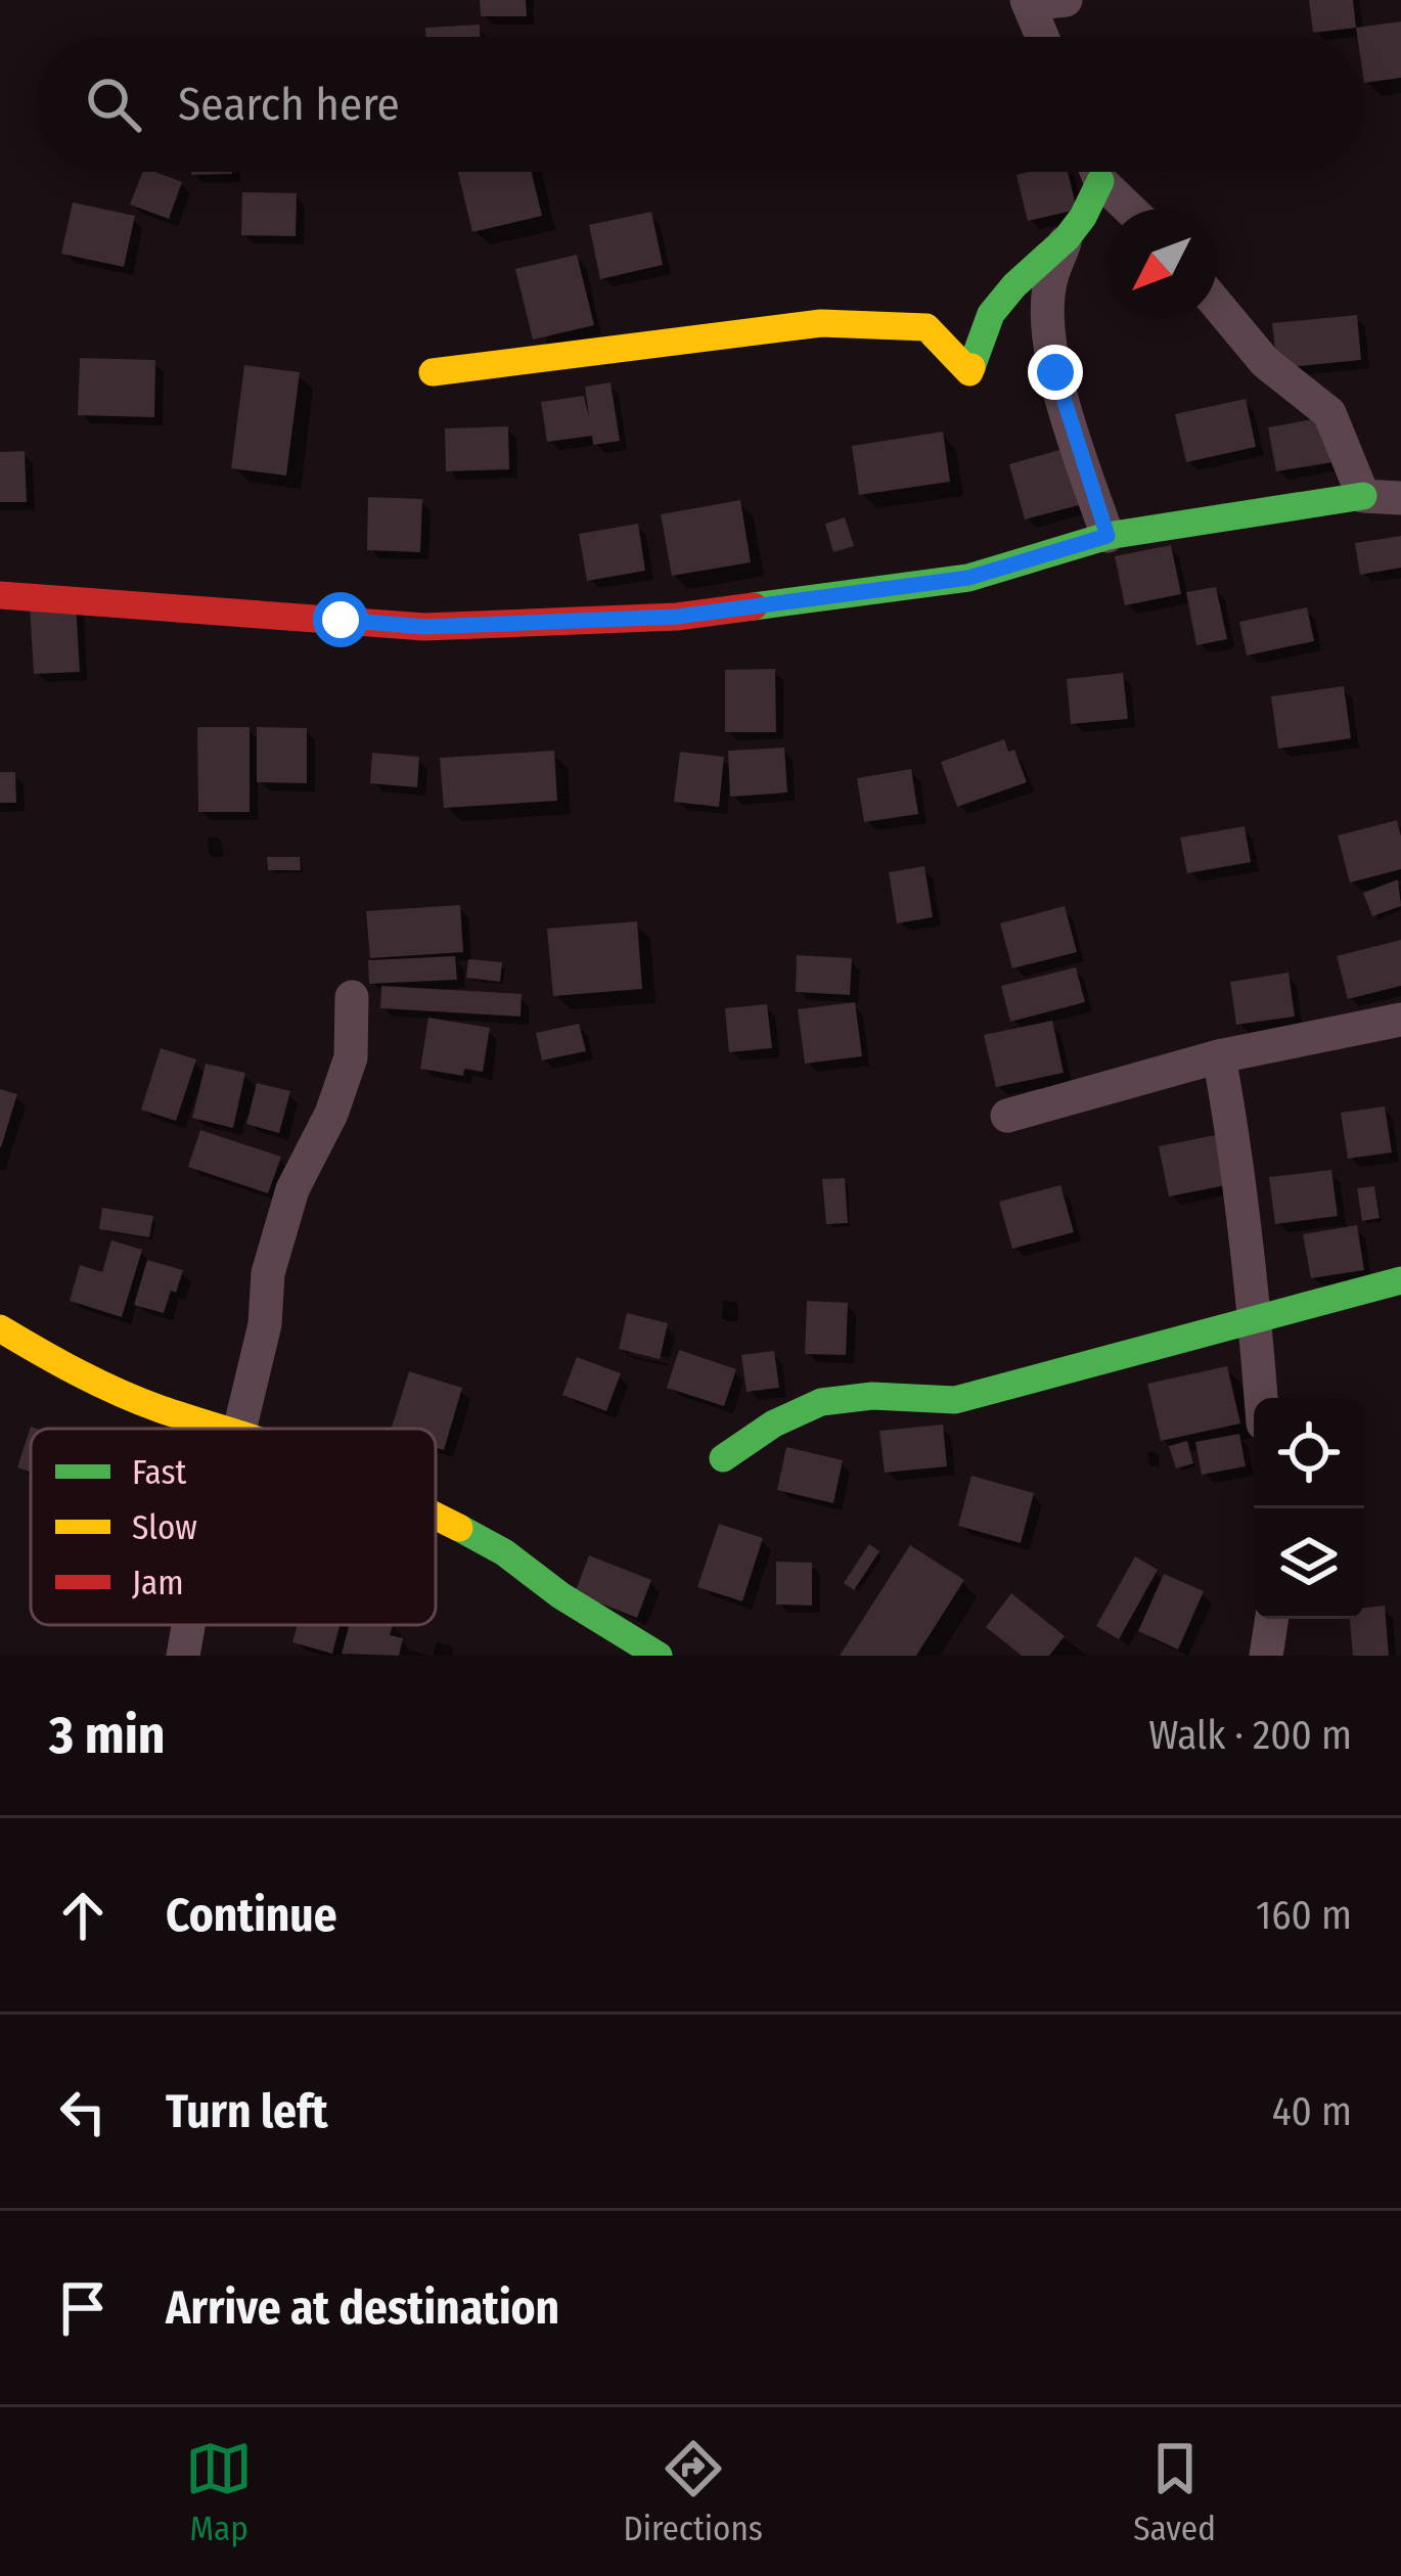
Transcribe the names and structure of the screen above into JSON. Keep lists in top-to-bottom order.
{
  "legend": ["Fast", "Slow", "Jam"],
  "north": "bottom left",
  "page": {
    "search": "Search here",
    "heading": ["3 min", "Walk · 200 m"],
    "list": [
      ["Continue", "160 m"],
      ["Turn left", "40 m"],
      "Arrive at destination"
    ],
    "nav": ["Map", "Directions", "Saved"]
  }
}
